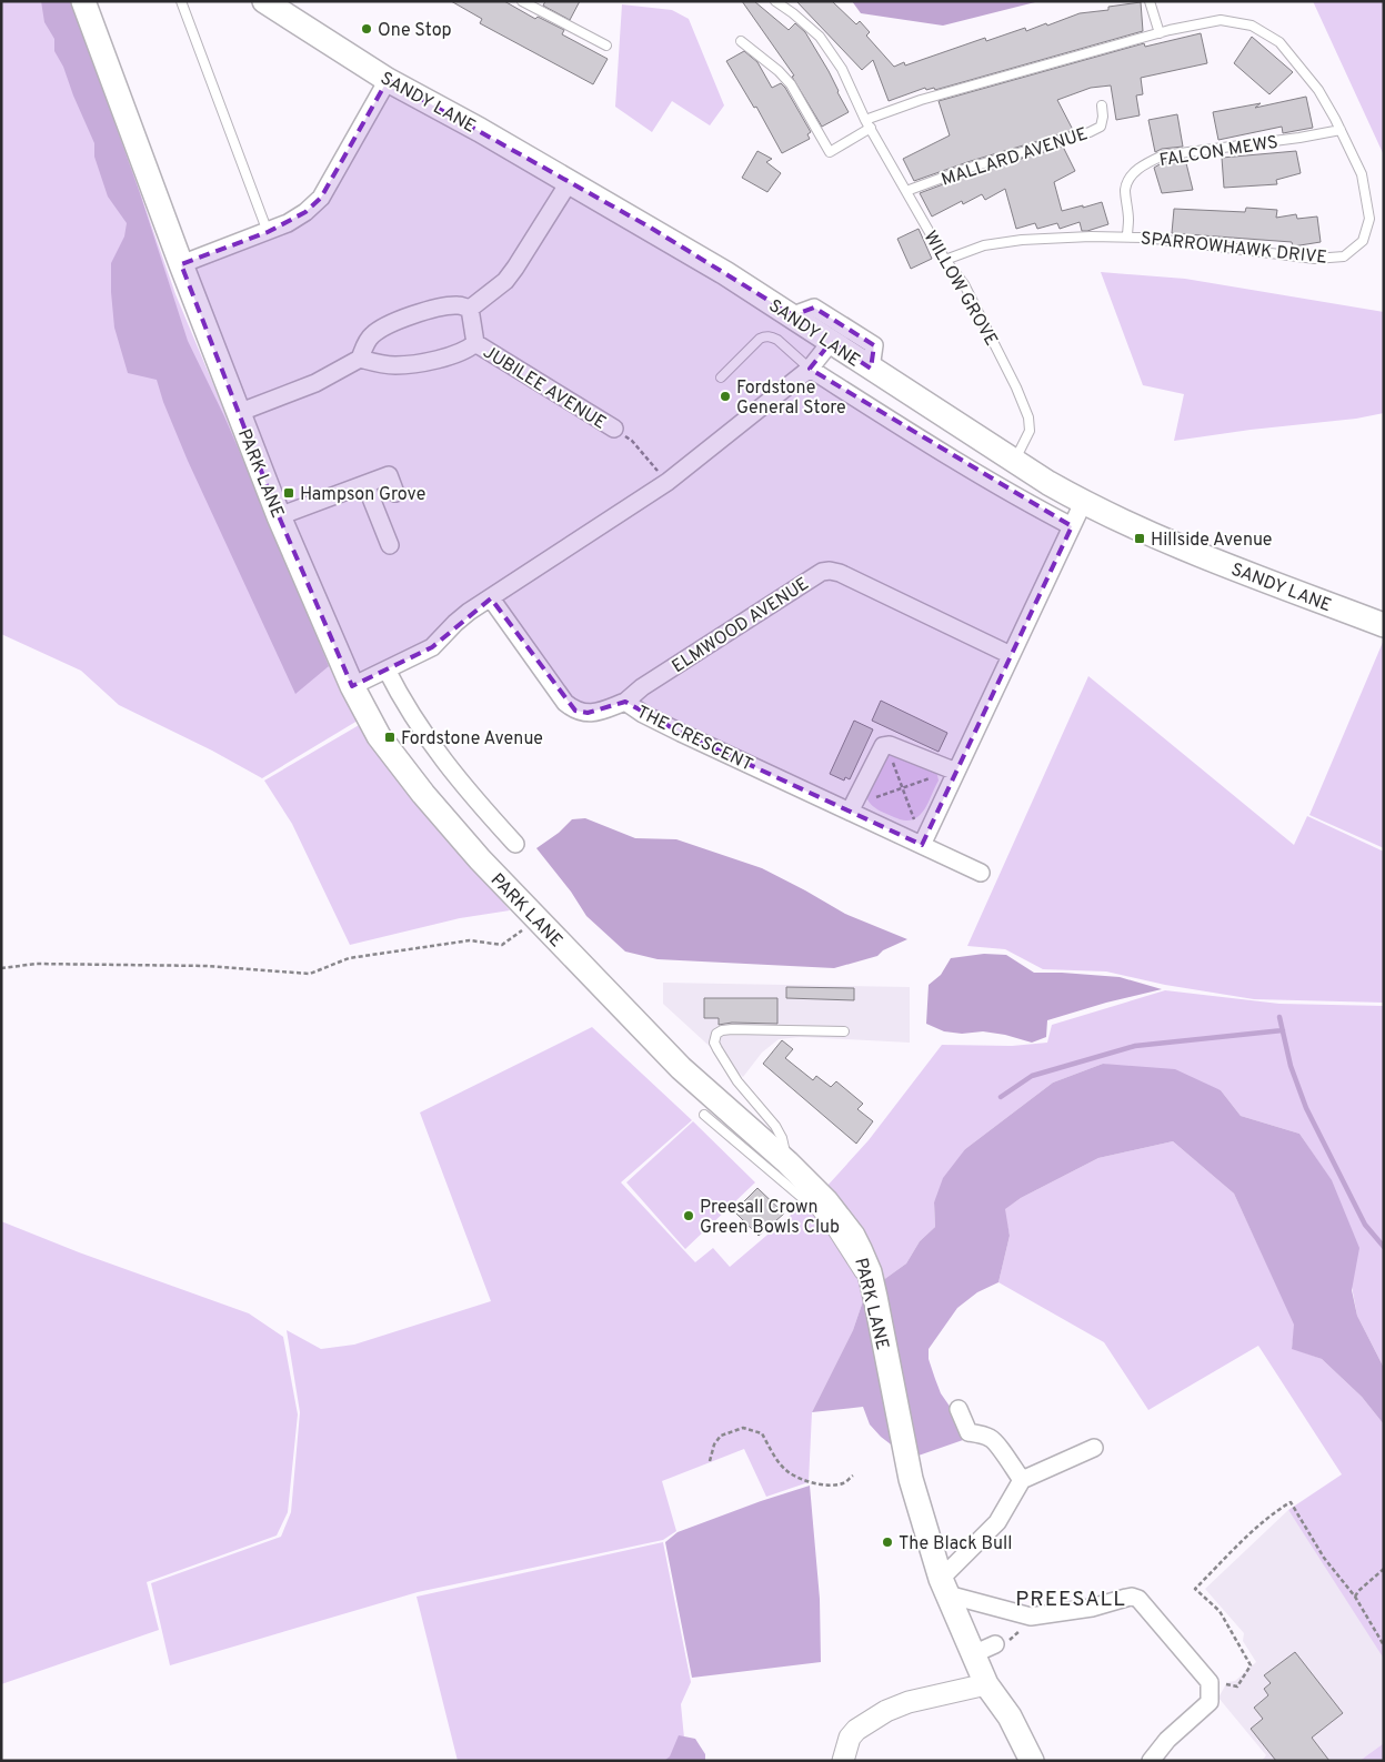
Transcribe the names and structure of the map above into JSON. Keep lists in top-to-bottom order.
{
  "streets": {
    "main road": ["SANDY LANE", "PARK LANE"],
    "street": ["JUBILEE AVENUE", "ELMWOOD AVENUE", "THE CRESCENT"],
    "lane": [
      "FALCON MEWS",
      "MALLARD AVENUE",
      "SPARROWHAWK DRIVE",
      "WILLOW GROVE"
    ]
  },
  "crossings": [
    ["SANDY LANE", "WILLOW GROVE"],
    ["FALCON MEWS", "SPARROWHAWK DRIVE"],
    ["MALLARD AVENUE", "WILLOW GROVE"],
    ["SPARROWHAWK DRIVE", "WILLOW GROVE"],
    ["ELMWOOD AVENUE", "THE CRESCENT"]
  ],
  "districts": ["PREESALL"],
  "places": {
    "other": [
      "One Stop",
      "Fordstone General Store",
      "Preesall Crown Green Bowls Club",
      "The Black Bull"
    ],
    "transit": ["Hampson Grove", "Hillside Avenue", "Fordstone Avenue"]
  }
}
